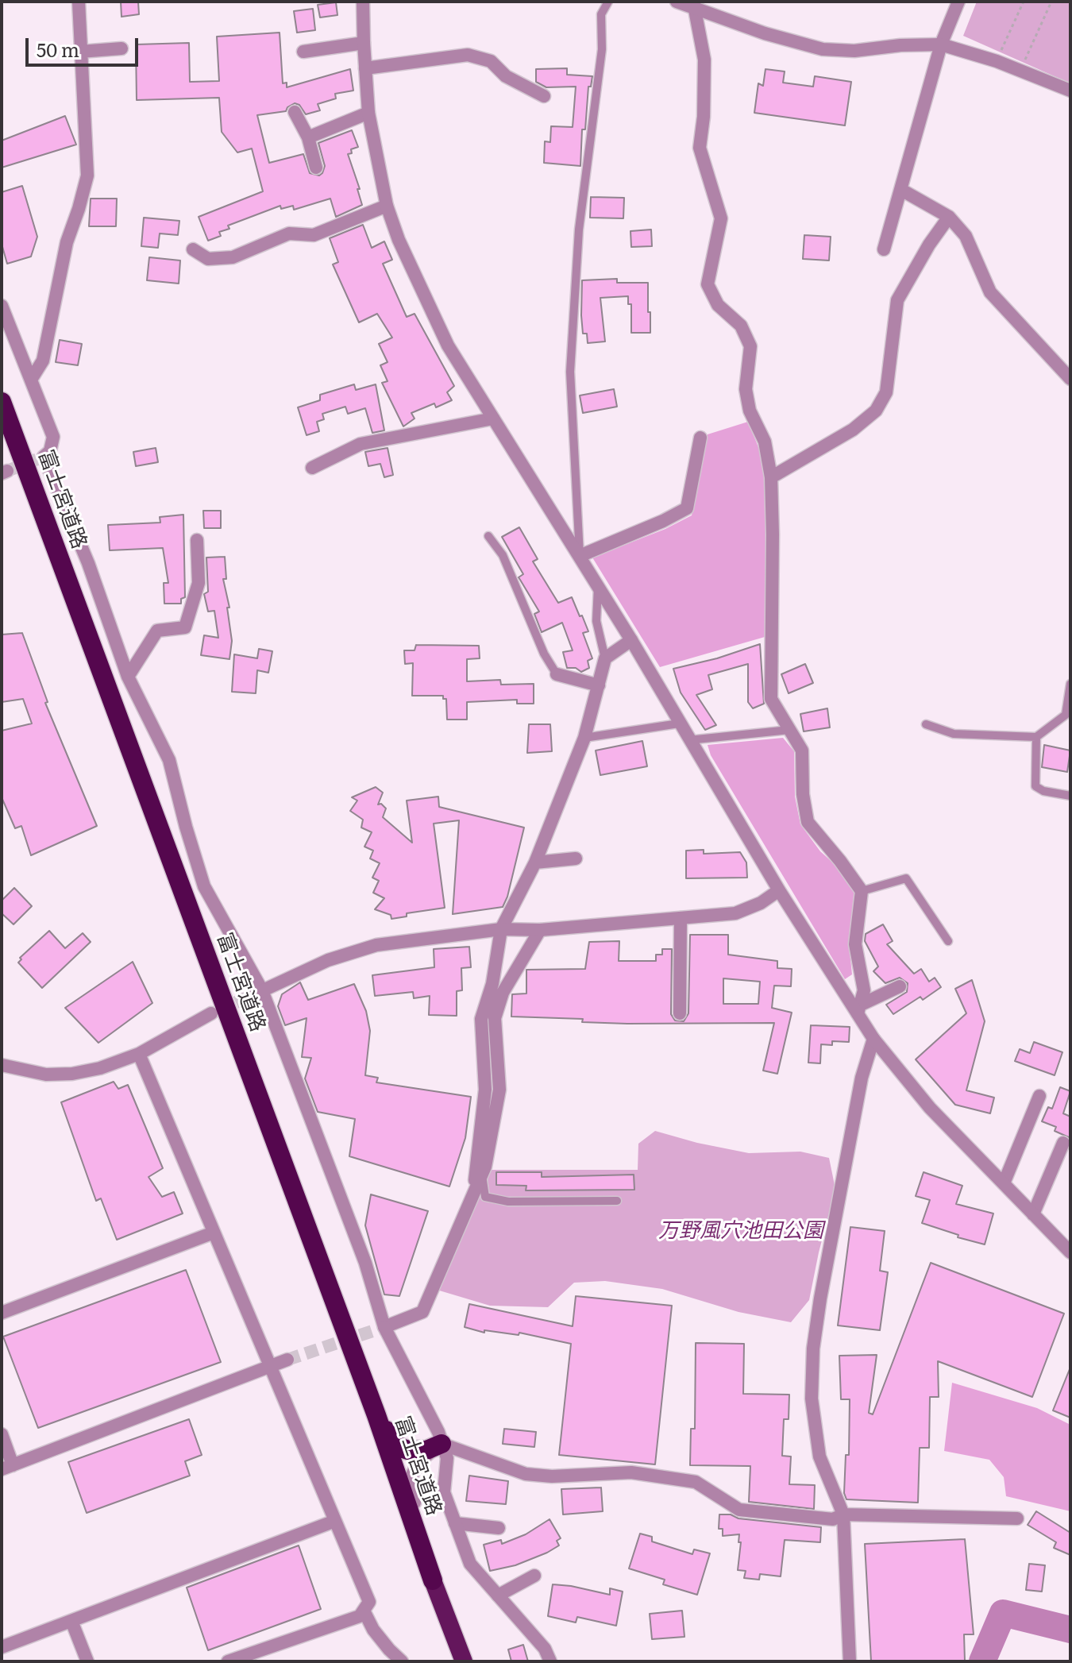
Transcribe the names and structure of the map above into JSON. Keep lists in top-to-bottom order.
{
  "streets": {
    "highway": ["富士宮道路"]
  },
  "parks": ["万野風穴池田公園"],
  "scale_bar": "50 m"
}
